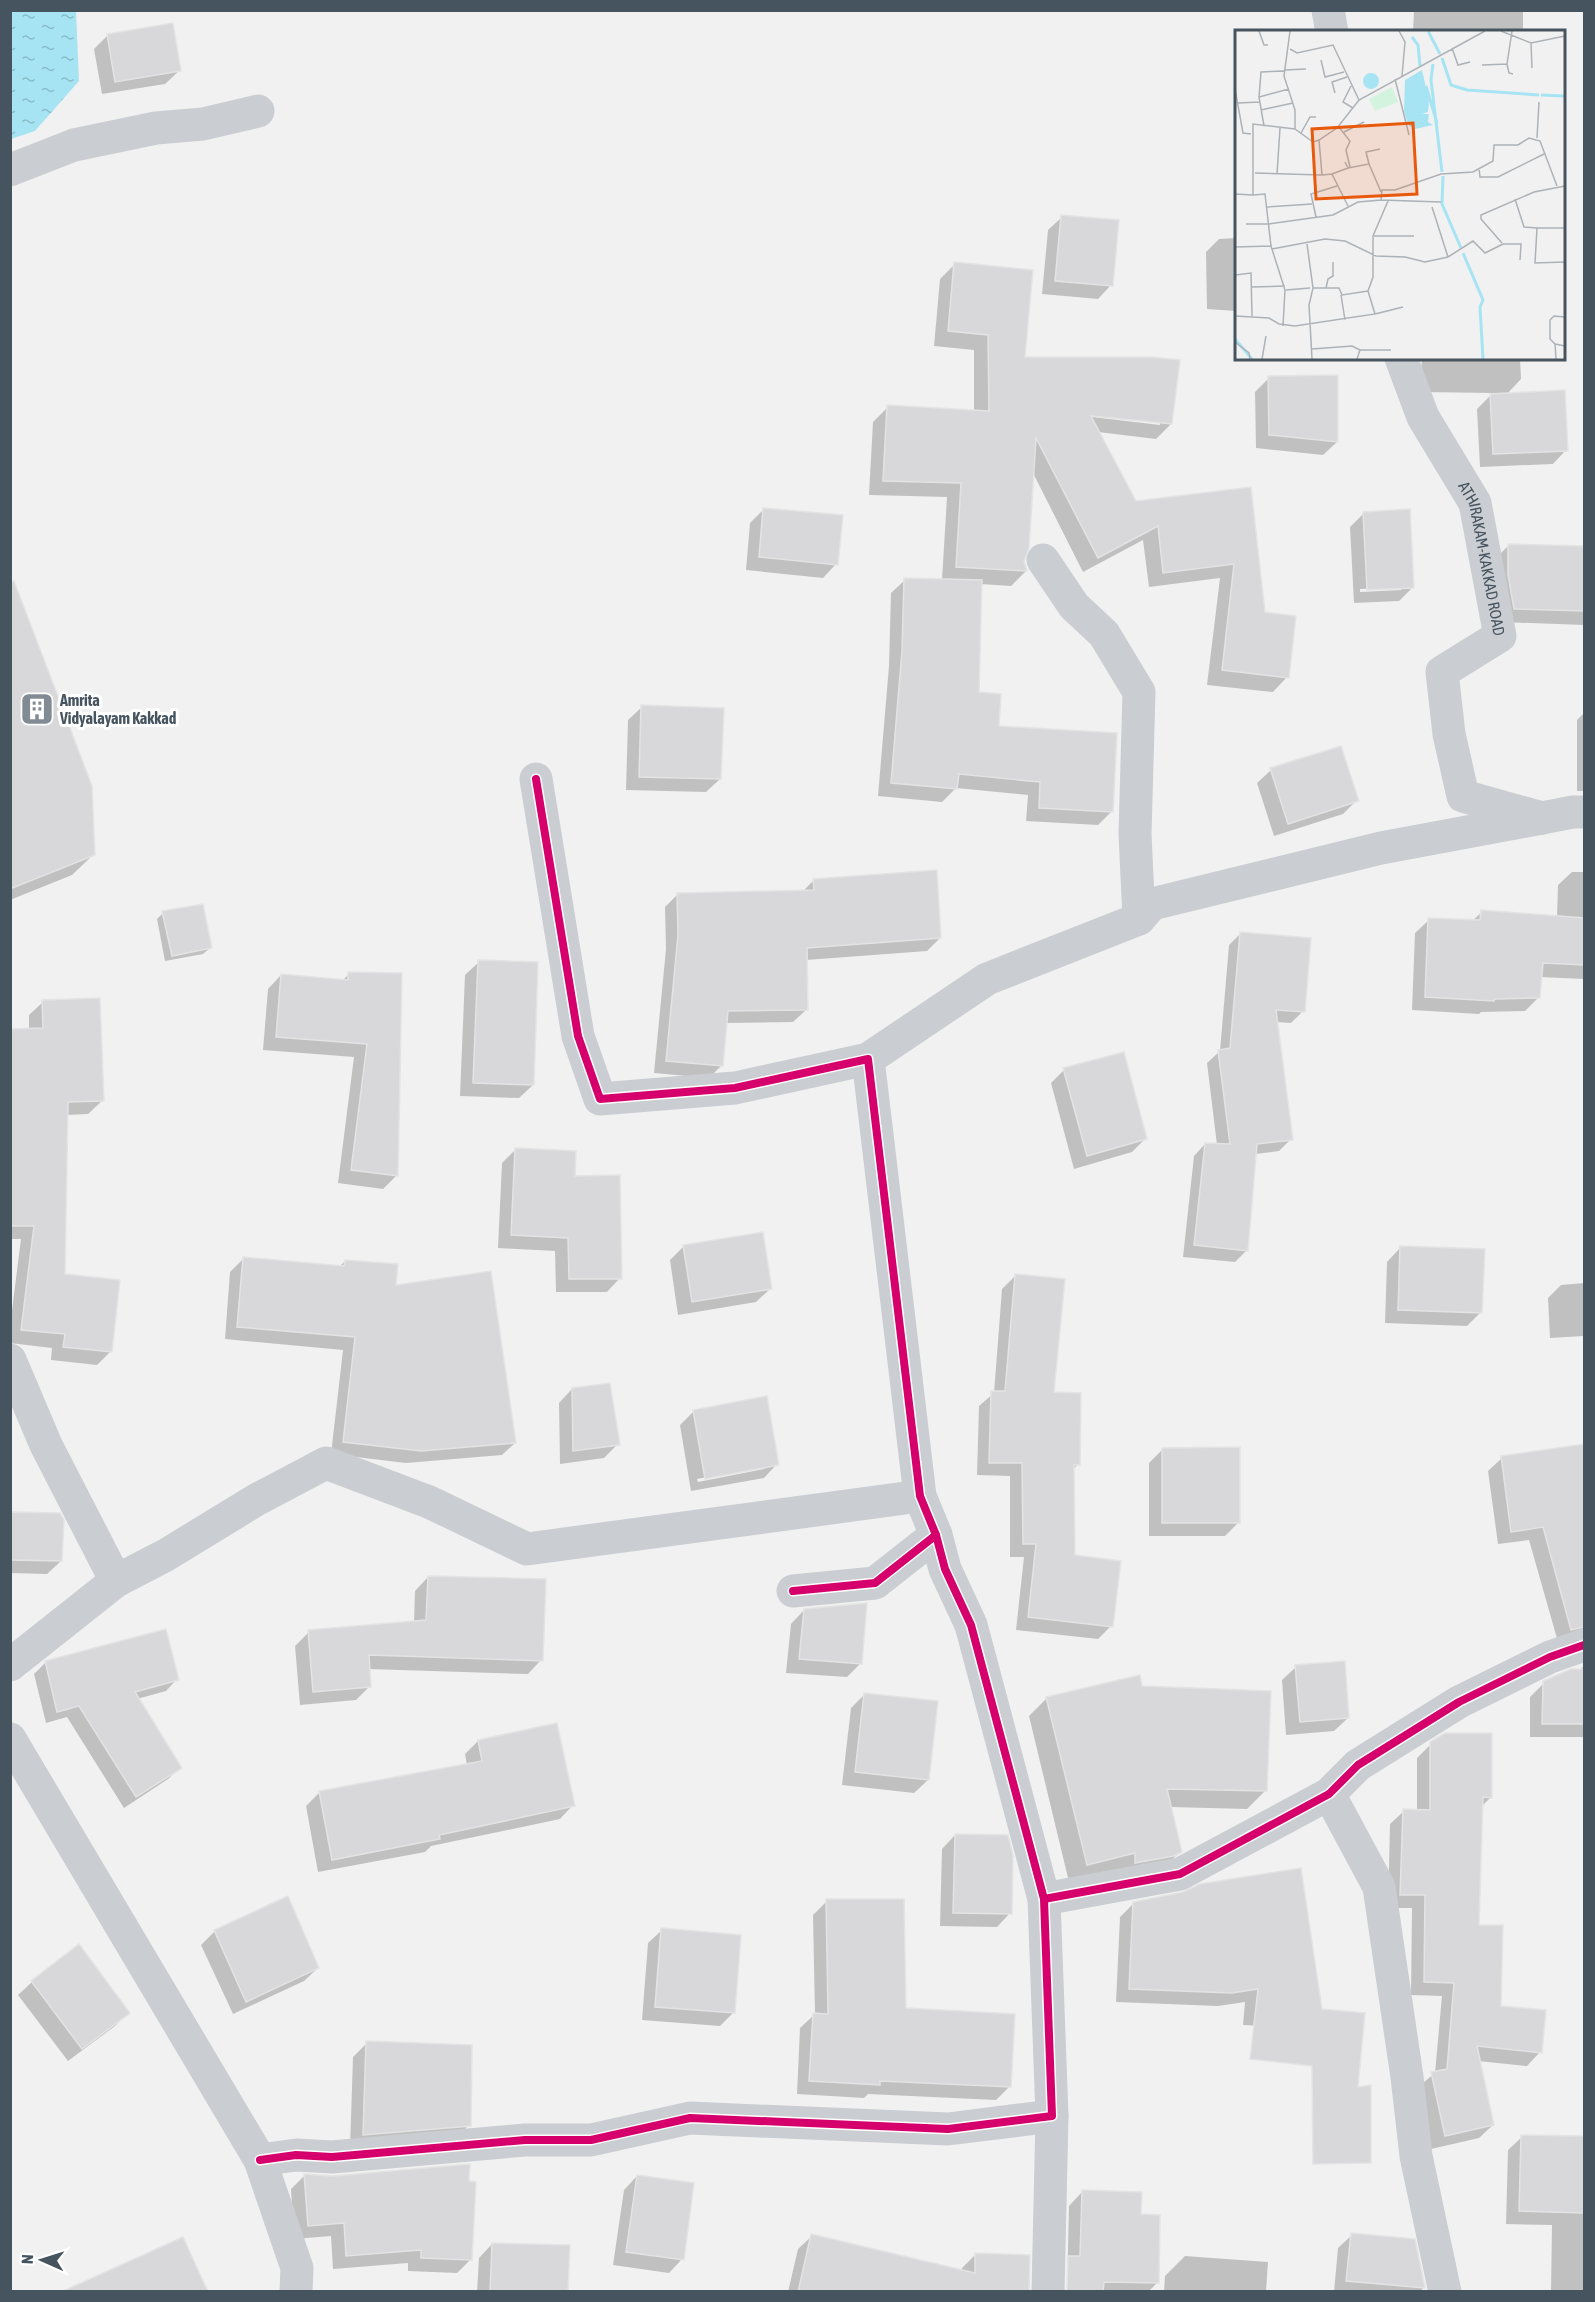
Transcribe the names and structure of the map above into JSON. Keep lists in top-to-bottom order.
{
  "streets": {
    "street": ["ATHIRAKAM-KAKKAD ROAD"]
  },
  "places": {
    "building": ["Amrita Vidyalayam Kakkad"]
  },
  "north": "left"
}
